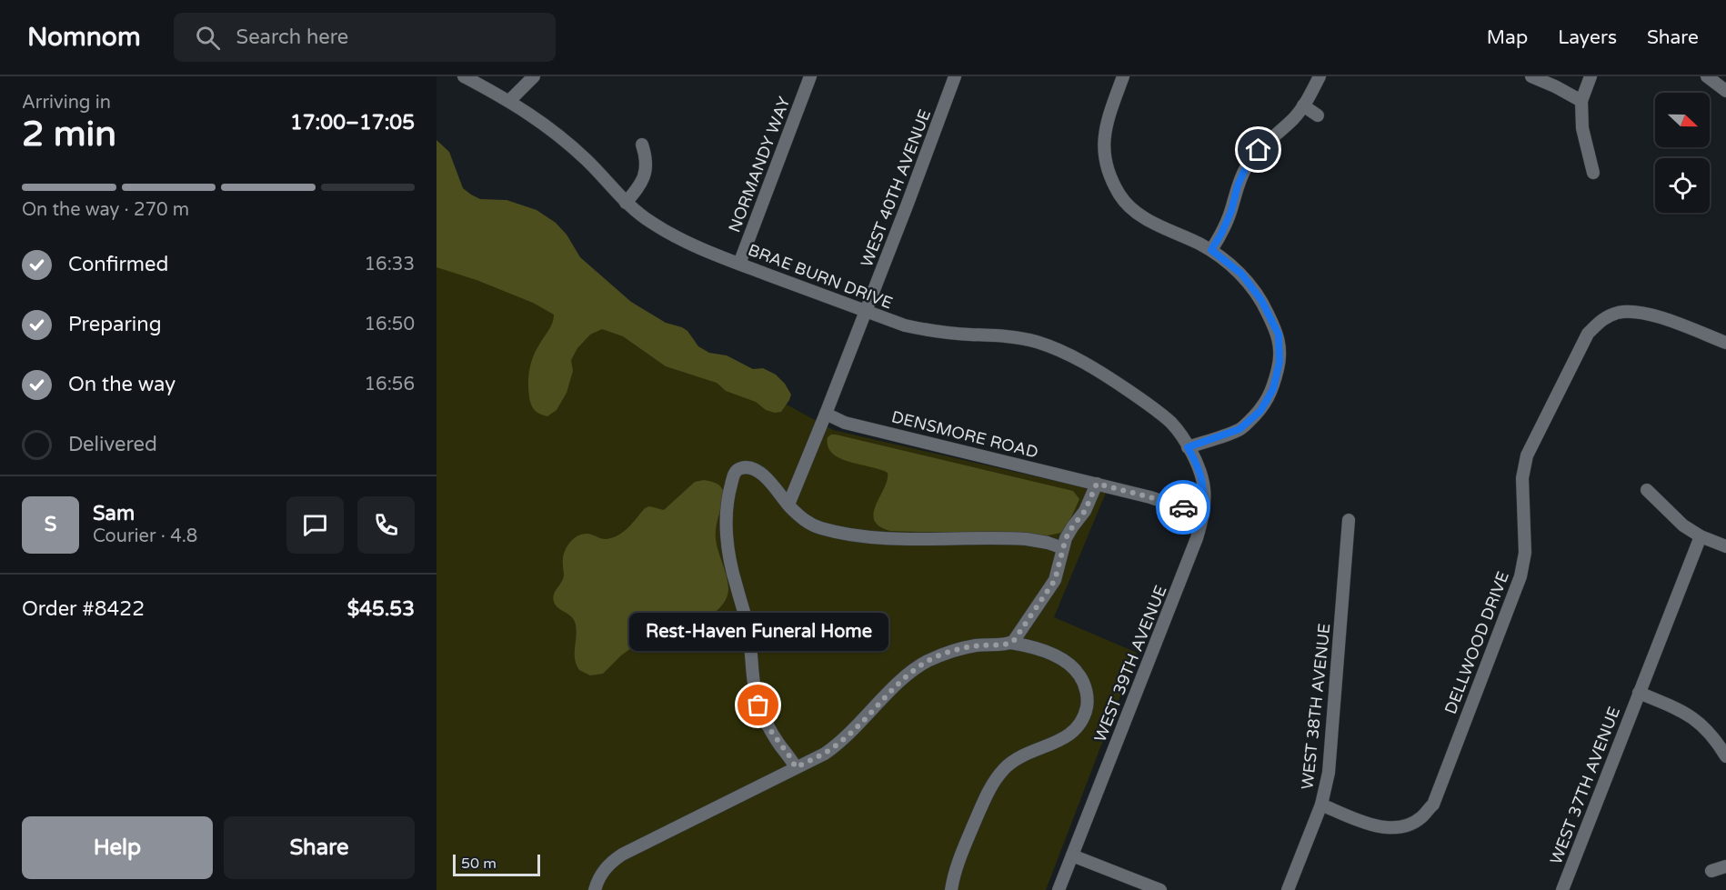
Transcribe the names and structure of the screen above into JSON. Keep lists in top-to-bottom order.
{
  "streets": {
    "street": [
      "NORMANDY WAY",
      "WEST 40TH AVENUE",
      "BRAE BURN DRIVE",
      "DENSMORE ROAD",
      "DELLWOOD DRIVE",
      "WEST 39TH AVENUE",
      "WEST 38TH AVENUE",
      "WEST 37TH AVENUE"
    ]
  },
  "crossings": [
    ["NORMANDY WAY", "BRAE BURN DRIVE"],
    ["WEST 40TH AVENUE", "BRAE BURN DRIVE"],
    ["BRAE BURN DRIVE", "WEST 39TH AVENUE"],
    ["DENSMORE ROAD", "WEST 39TH AVENUE"],
    ["DELLWOOD DRIVE", "WEST 38TH AVENUE"]
  ],
  "places": ["Rest-Haven Funeral Home"],
  "scale_bar": "50 m",
  "north": "right",
  "page": {
    "header": "Nomnom",
    "search": "Search here",
    "nav": ["Map", "Layers", "Share"],
    "heading": ["2 min", "Arriving in", "17:00–17:05"],
    "panel": [
      "Sam",
      "Courier · 4.8",
      "Order #8422",
      "$45.53"
    ],
    "bar": "On the way · 270 m",
    "list": [
      ["Confirmed", "16:33"],
      ["Preparing", "16:50"],
      ["On the way", "16:56"],
      "Delivered"
    ],
    "round": "S",
    "bubble": "Rest-Haven Funeral Home",
    "buttons": ["Help", "Share"],
    "scale": "50 m"
  }
}
